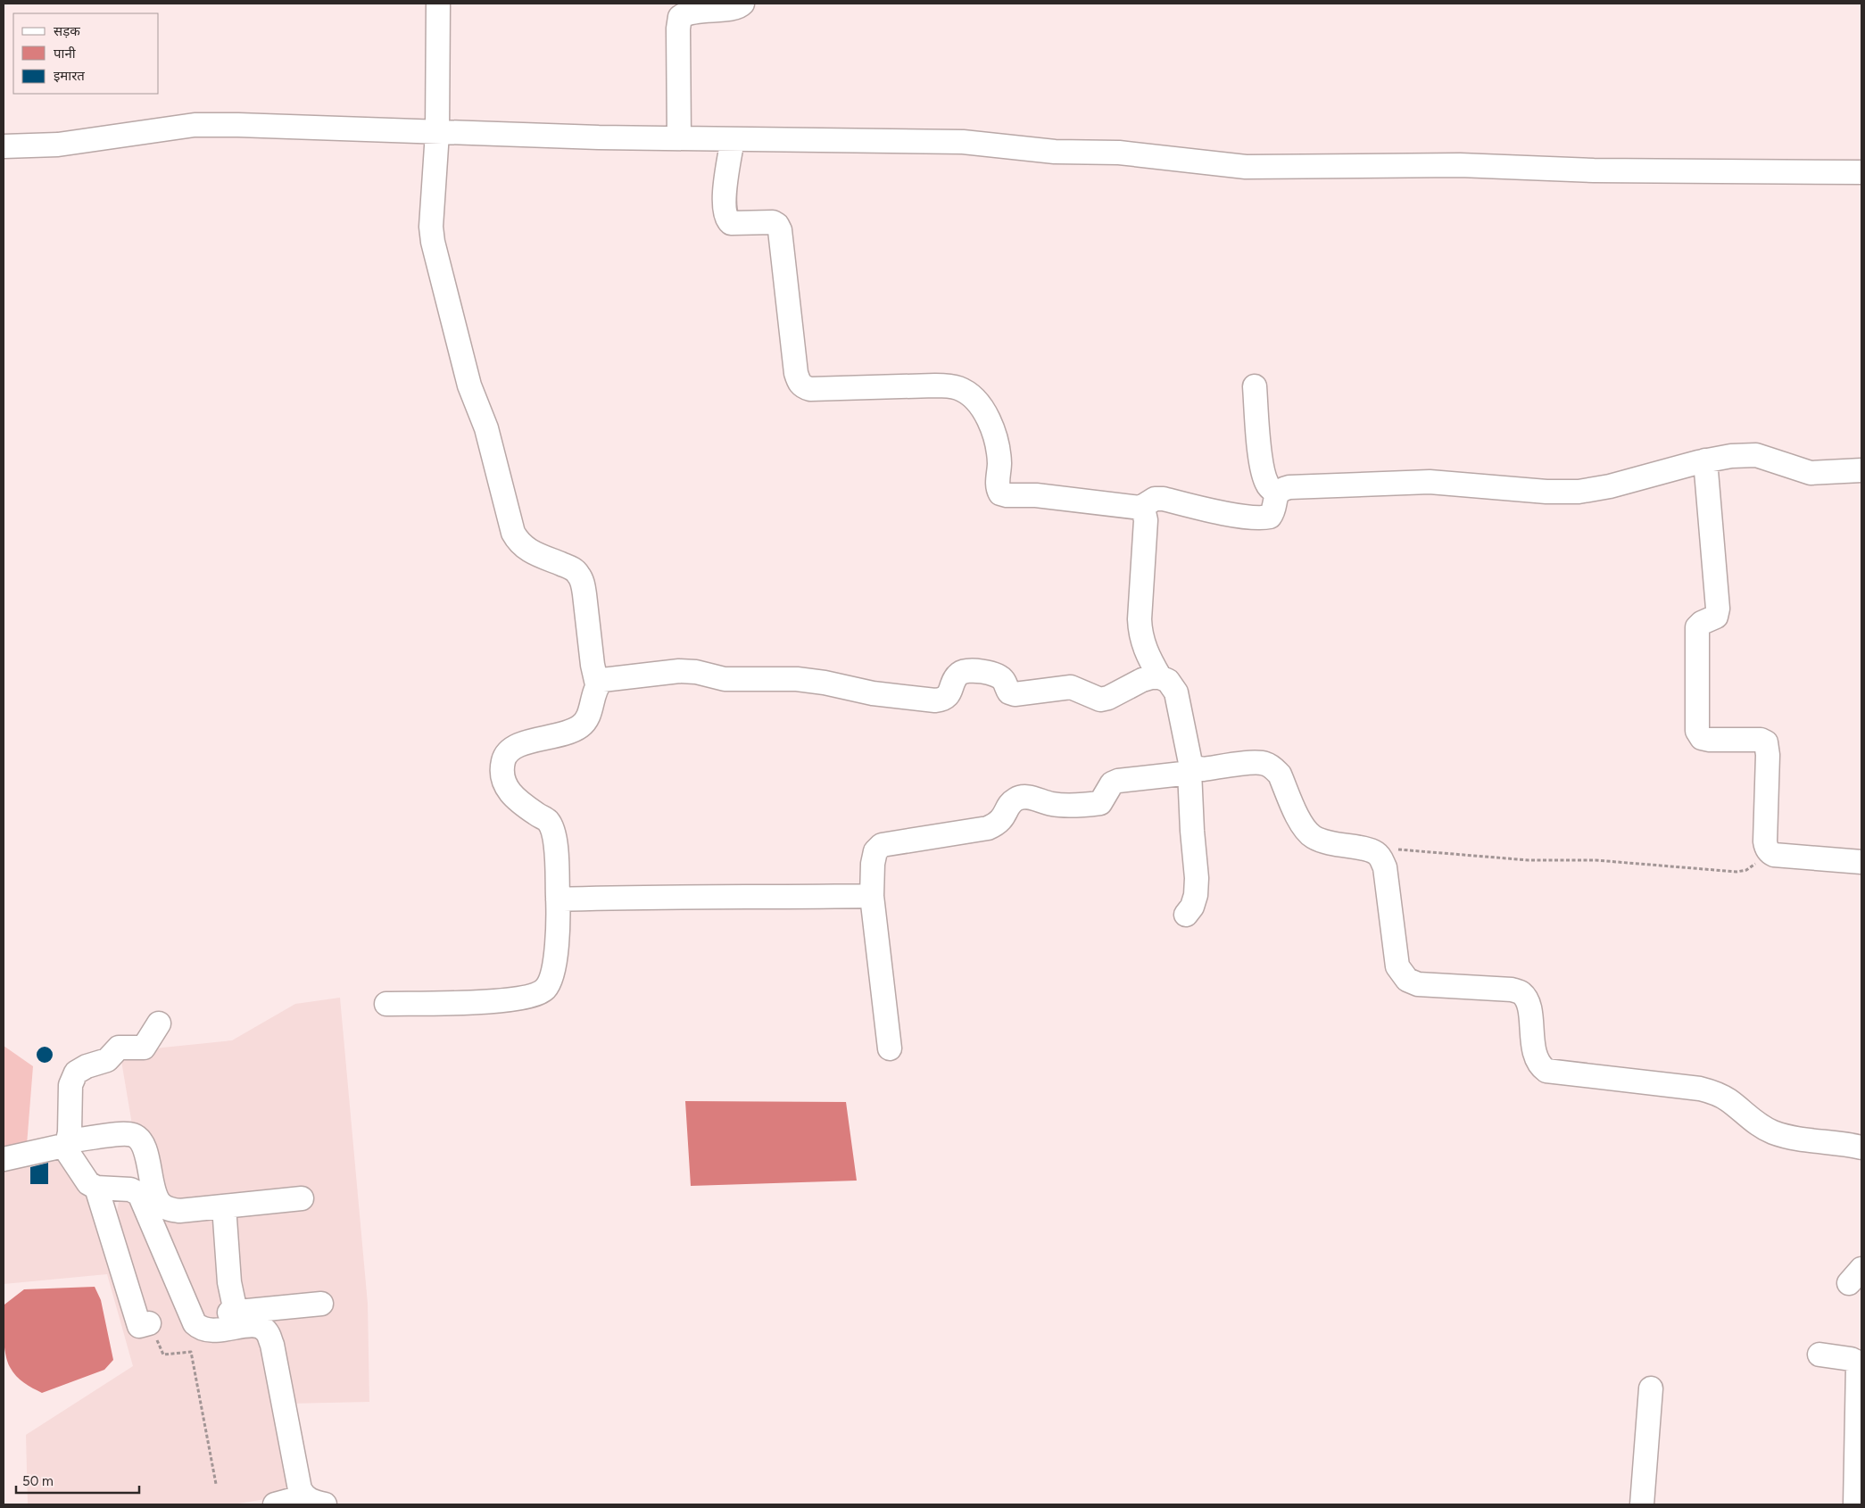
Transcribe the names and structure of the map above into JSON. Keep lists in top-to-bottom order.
{
  "legend": ["सड़क", "पानी", "इमारत"],
  "scale_bar": "50 m"
}
